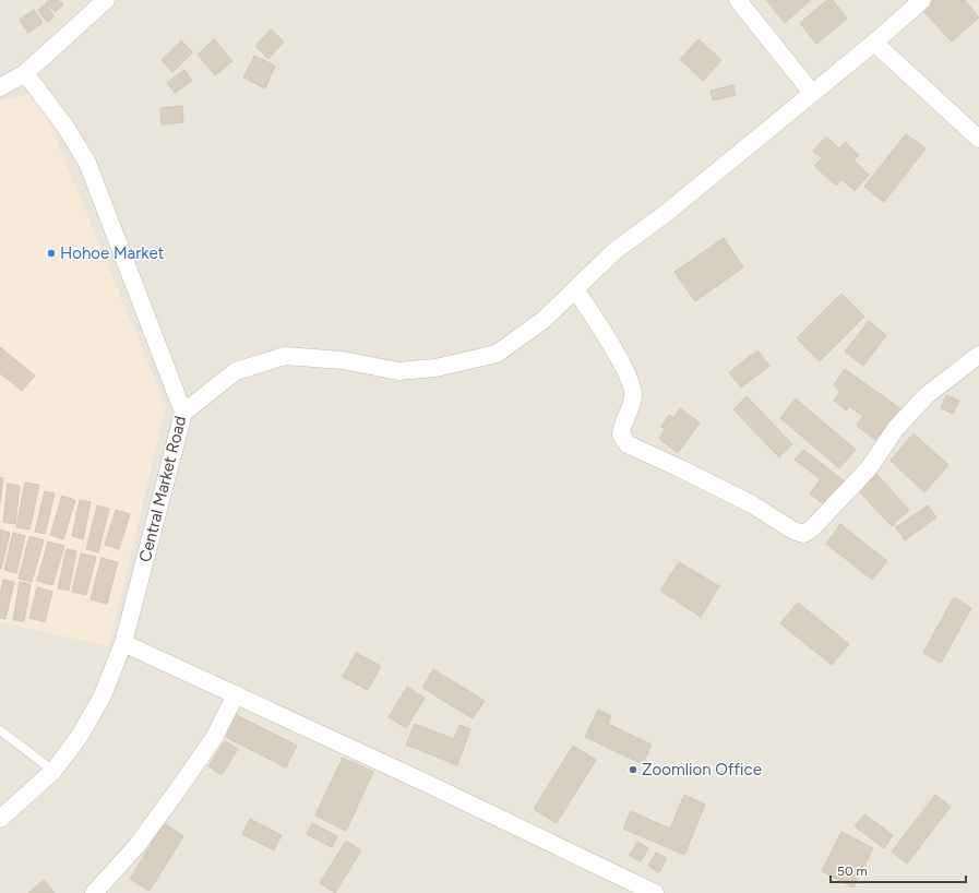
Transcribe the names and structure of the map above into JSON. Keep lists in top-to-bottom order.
{
  "streets": {
    "street": ["Central Market Road"]
  },
  "places": ["Hohoe Market", "Zoomlion Office"],
  "scale_bar": "50 m"
}
